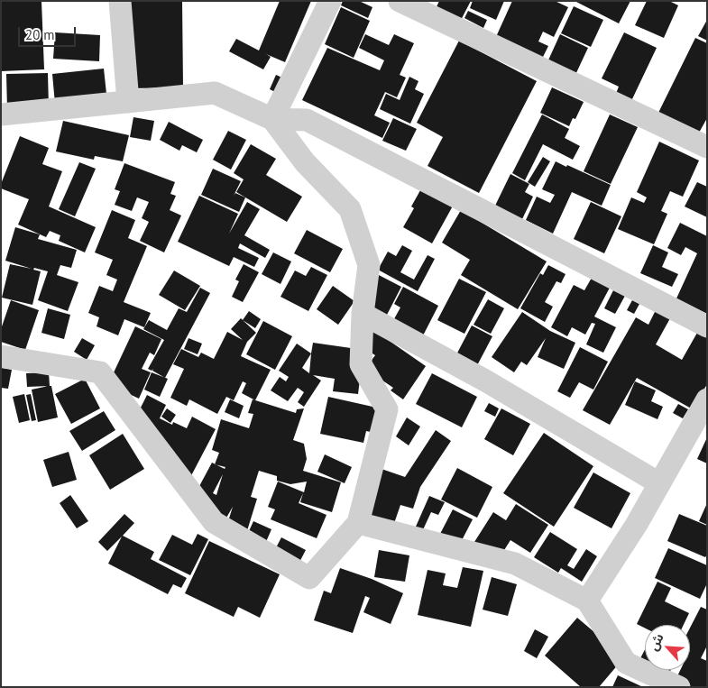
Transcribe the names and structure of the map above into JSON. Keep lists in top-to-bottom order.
{
  "scale_bar": "20 m",
  "north": "top left"
}
